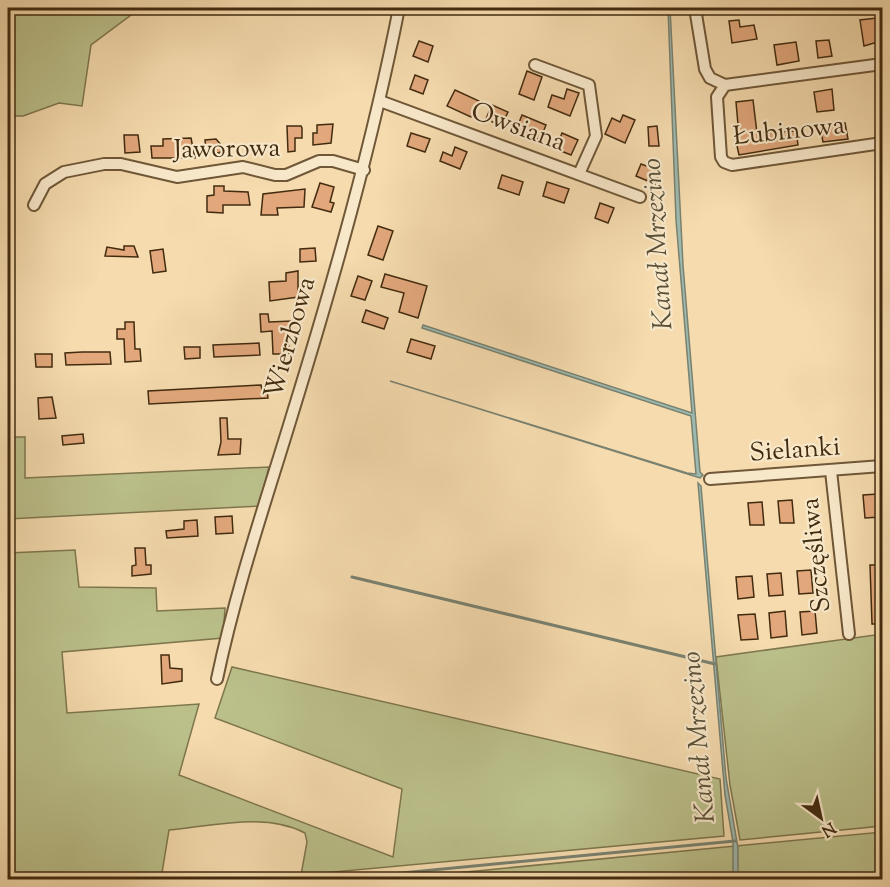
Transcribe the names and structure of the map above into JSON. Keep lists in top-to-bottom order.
{
  "streets": {
    "street": [
      "Owsiana",
      "Łubinowa",
      "Jaworowa",
      "Wierzbowa",
      "Sielanki",
      "Szczęśliwa"
    ]
  },
  "crossings": [
    ["Owsiana", "Wierzbowa"],
    ["Jaworowa", "Wierzbowa"],
    ["Sielanki", "Szczęśliwa"]
  ],
  "water": ["Kanał Mrzezino"],
  "north": "bottom right"
}
